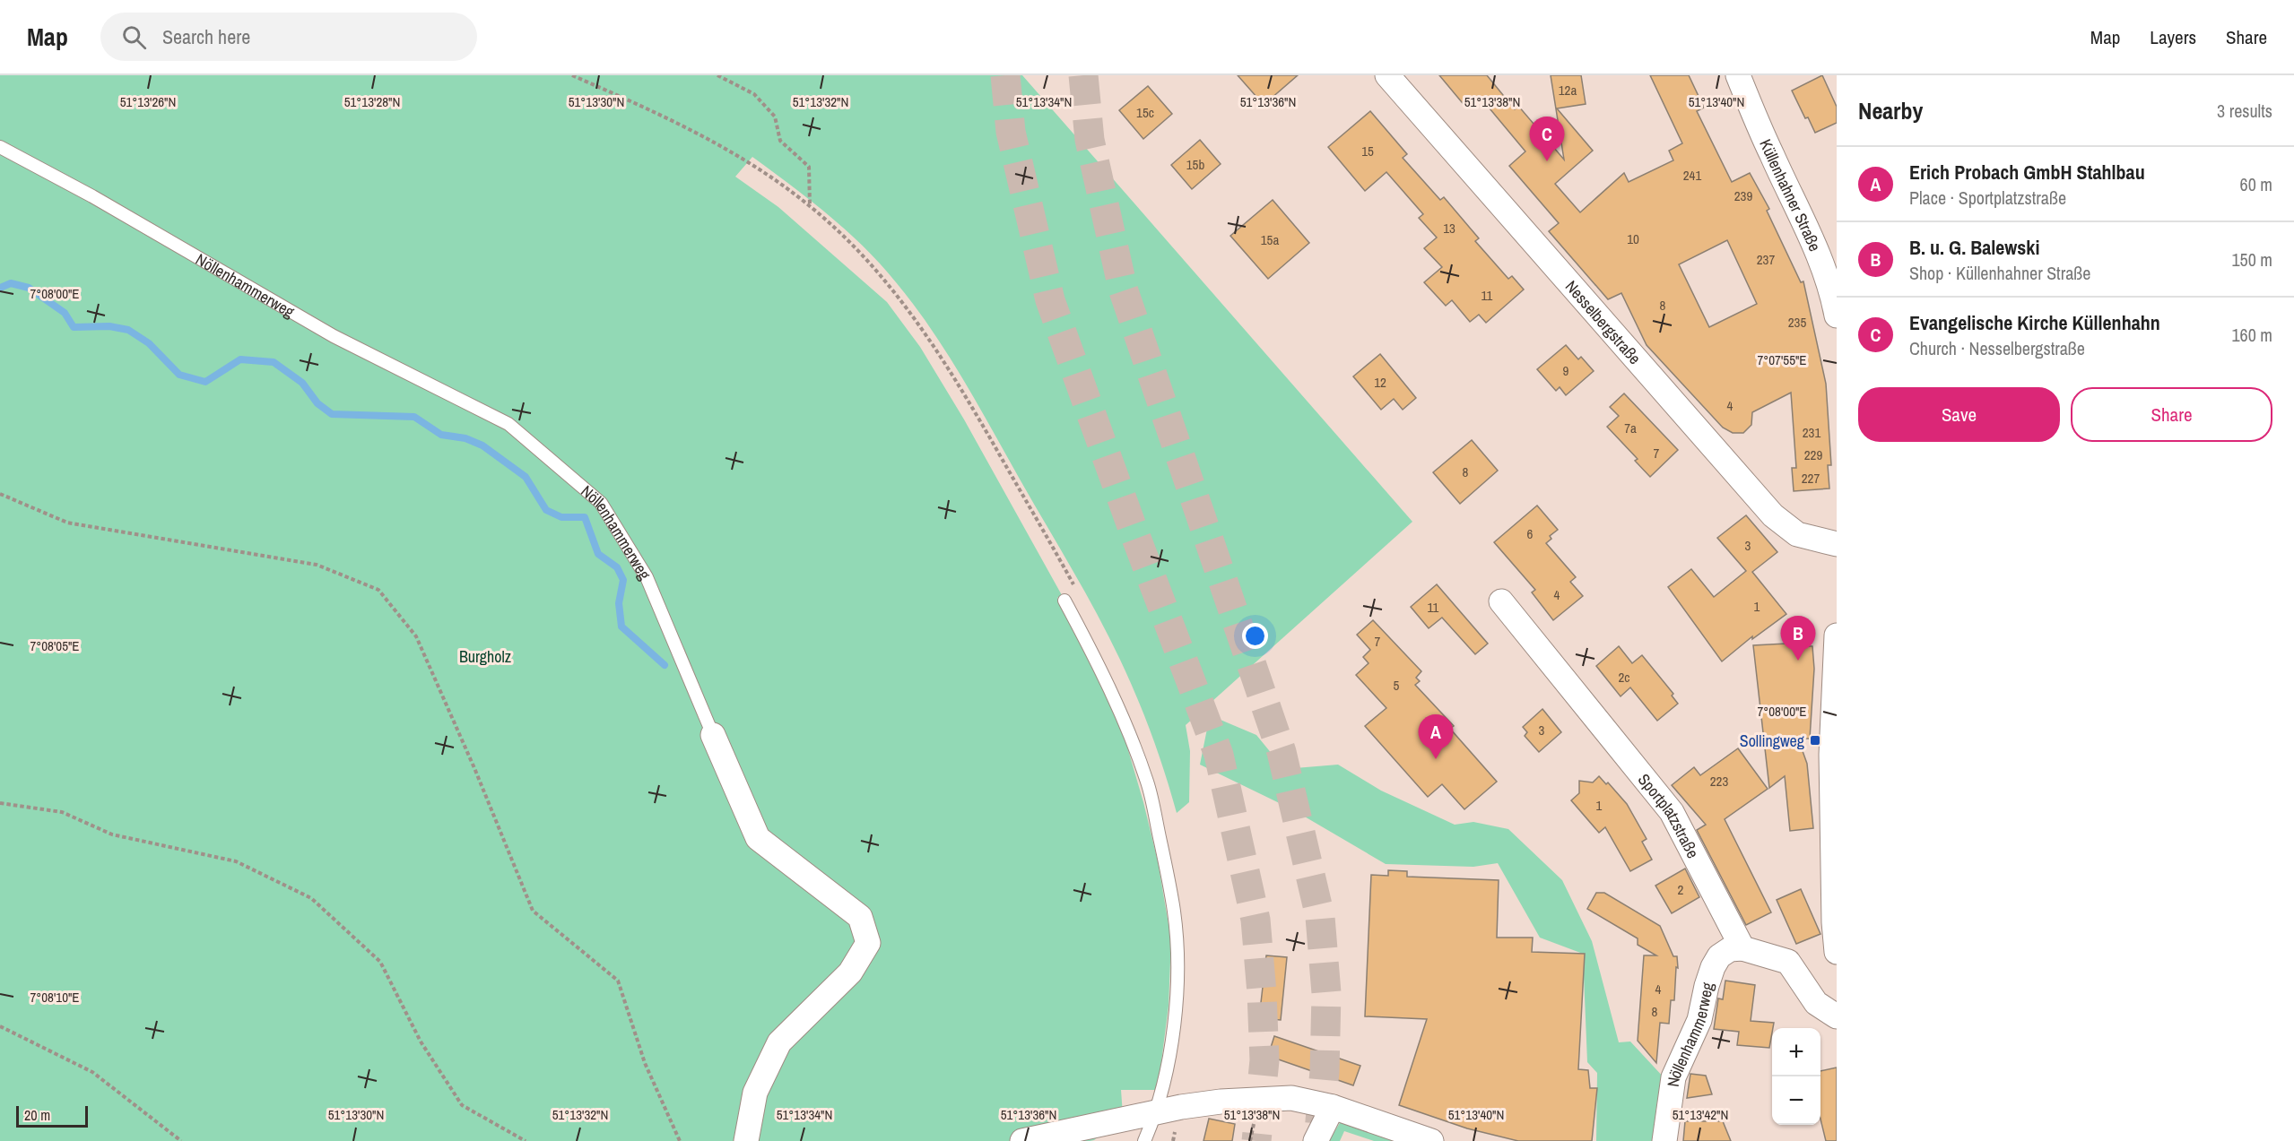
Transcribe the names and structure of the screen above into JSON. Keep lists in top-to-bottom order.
{
  "streets": {
    "street": [
      "Küllenhahner Straße",
      "Nöllenhammerweg",
      "Nesselbergstraße",
      "Sportplatzstraße"
    ]
  },
  "crossings": [
    ["Nöllenhammerweg", "Sportplatzstraße"]
  ],
  "parks": ["Burgholz"],
  "places": {
    "transit": ["Sollingweg"]
  },
  "house_numbers": [
    "12a",
    "15c",
    "15",
    "15b",
    "241",
    "239",
    "13",
    "10",
    "15a",
    "237",
    "11",
    "8",
    "235",
    "9",
    "12",
    "4",
    "7a",
    "231",
    "7",
    "229",
    "8",
    "227",
    "6",
    "3",
    "4",
    "1",
    "11",
    "7",
    "2c",
    "5",
    "3",
    "223",
    "1",
    "2",
    "4",
    "8"
  ],
  "scale_bar": "20 m",
  "page": {
    "header": "Map",
    "search": "Search here",
    "nav": ["Map", "Layers", "Share"],
    "heading": ["Nearby", "3 results"],
    "pins": ["C", "B", "A"],
    "list": [
      {
        "mark": "A",
        "name": "Erich Probach GmbH Stahlbau",
        "note": "Place · Sportplatzstraße",
        "value": "60 m"
      },
      {
        "mark": "B",
        "name": "B. u. G. Balewski",
        "note": "Shop · Küllenhahner Straße",
        "value": "150 m"
      },
      {
        "mark": "C",
        "name": "Evangelische Kirche Küllenhahn",
        "note": "Church · Nesselbergstraße",
        "value": "160 m"
      }
    ],
    "buttons": ["Save", "Share"],
    "map_buttons": ["+", "−"],
    "scale": "20 m"
  },
  "coordinates": [
    "51°13'26\"N",
    "51°13'28\"N",
    "51°13'30\"N",
    "51°13'32\"N",
    "51°13'34\"N",
    "51°13'36\"N",
    "51°13'38\"N",
    "51°13'40\"N",
    "7°08'00\"E",
    "7°07'55\"E",
    "7°08'05\"E",
    "7°08'10\"E",
    "51°13'42\"N"
  ]
}
